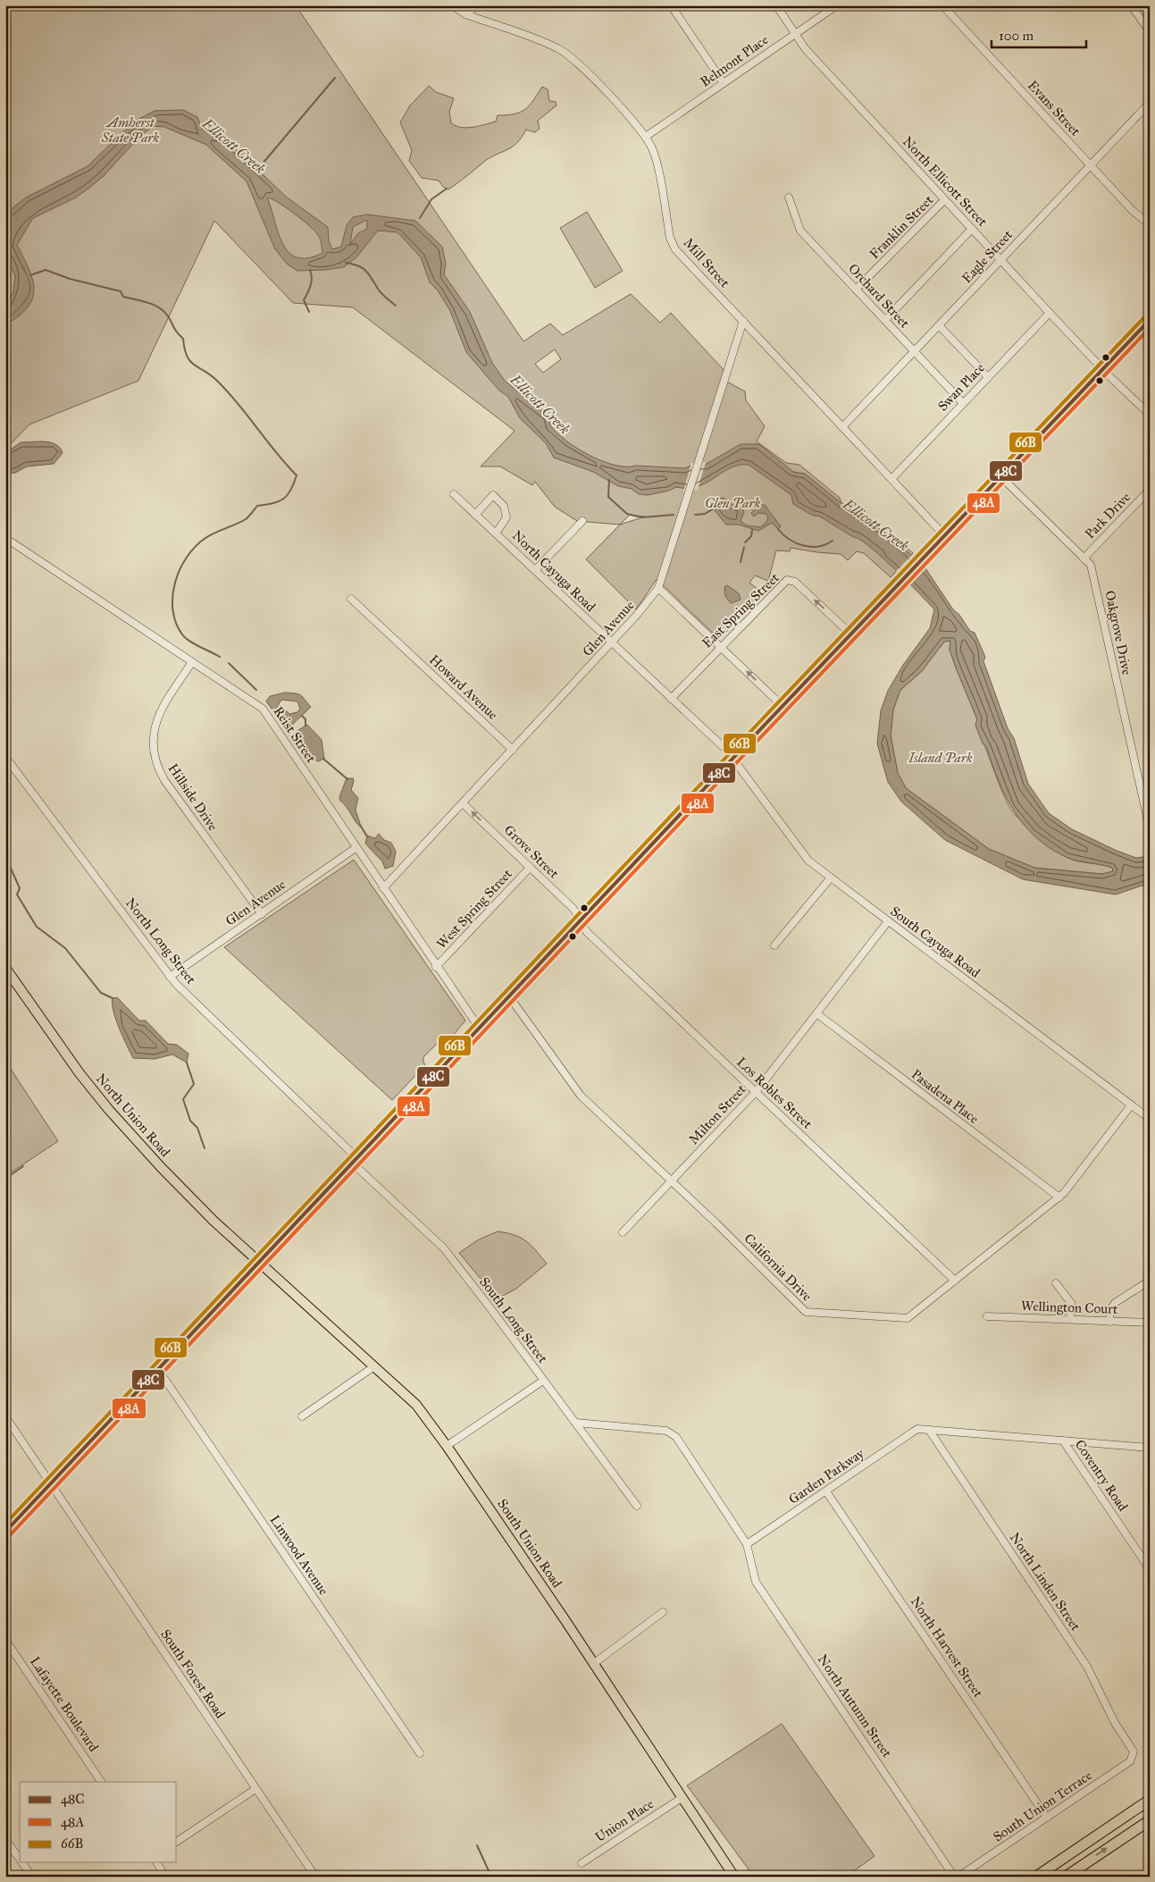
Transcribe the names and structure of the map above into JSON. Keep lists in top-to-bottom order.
{
  "streets": {
    "main road": ["North Union Road", "South Union Road"],
    "street": [
      "Belmont Place",
      "Evans Street",
      "North Ellicott Street",
      "Franklin Street",
      "Eagle Street",
      "Mill Street",
      "Orchard Street",
      "Swan Place",
      "Park Drive",
      "North Cayuga Road",
      "East Spring Street",
      "Glen Avenue",
      "Oakgrove Drive",
      "Howard Avenue",
      "Reist Street",
      "Hillside Drive",
      "Grove Street",
      "West Spring Street",
      "North Long Street",
      "South Cayuga Road",
      "Los Robles Street",
      "Pasadena Place",
      "Milton Street",
      "California Drive",
      "Wellington Court",
      "South Long Street",
      "Coventry Road",
      "Garden Parkway",
      "Linwood Avenue",
      "North Linden Street",
      "North Harvest Street",
      "South Forest Road",
      "Lafayette Boulevard",
      "North Autumn Street",
      "South Union Terrace",
      "Union Place"
    ]
  },
  "crossings": [
    ["Belmont Place", "North Ellicott Street"],
    ["Belmont Place", "Mill Street"],
    ["Evans Street", "Eagle Street"],
    ["North Ellicott Street", "Franklin Street"],
    ["North Ellicott Street", "Eagle Street"],
    ["North Ellicott Street", "Swan Place"],
    ["Franklin Street", "Orchard Street"],
    ["Eagle Street", "Mill Street"],
    ["Eagle Street", "Orchard Street"],
    ["Mill Street", "Swan Place"],
    ["Mill Street", "Glen Avenue"],
    ["Orchard Street", "Swan Place"],
    ["Park Drive", "Oakgrove Drive"],
    ["North Cayuga Road", "East Spring Street"],
    ["North Cayuga Road", "Glen Avenue"],
    ["North Cayuga Road", "South Cayuga Road"],
    ["Glen Avenue", "Howard Avenue"],
    ["Glen Avenue", "Reist Street"],
    ["Glen Avenue", "Hillside Drive"],
    ["Glen Avenue", "Grove Street"],
    ["Glen Avenue", "North Long Street"],
    ["Reist Street", "Hillside Drive"],
    ["Reist Street", "West Spring Street"],
    ["Grove Street", "West Spring Street"],
    ["Grove Street", "Los Robles Street"],
    ["North Long Street", "South Long Street"],
    ["South Cayuga Road", "Milton Street"],
    ["South Cayuga Road", "California Drive"],
    ["Los Robles Street", "Milton Street"],
    ["Los Robles Street", "California Drive"],
    ["Pasadena Place", "Milton Street"],
    ["Pasadena Place", "California Drive"],
    ["Milton Street", "California Drive"],
    ["North Union Road", "South Union Road"],
    ["Coventry Road", "Garden Parkway"],
    ["Garden Parkway", "North Linden Street"],
    ["Garden Parkway", "North Harvest Street"],
    ["Garden Parkway", "North Autumn Street"],
    ["South Union Road", "Union Place"],
    ["North Linden Street", "South Union Terrace"],
    ["North Harvest Street", "South Union Terrace"]
  ],
  "one_way": ["Grove Street"],
  "water": ["Ellicott Creek"],
  "parks": ["Amherst State Park", "Glen Park", "Island Park"],
  "lines": ["transit line 66B", "transit line 48C", "transit line 48A"],
  "legend": ["48C", "48A", "66B"],
  "scale_bar": "100 m"
}
